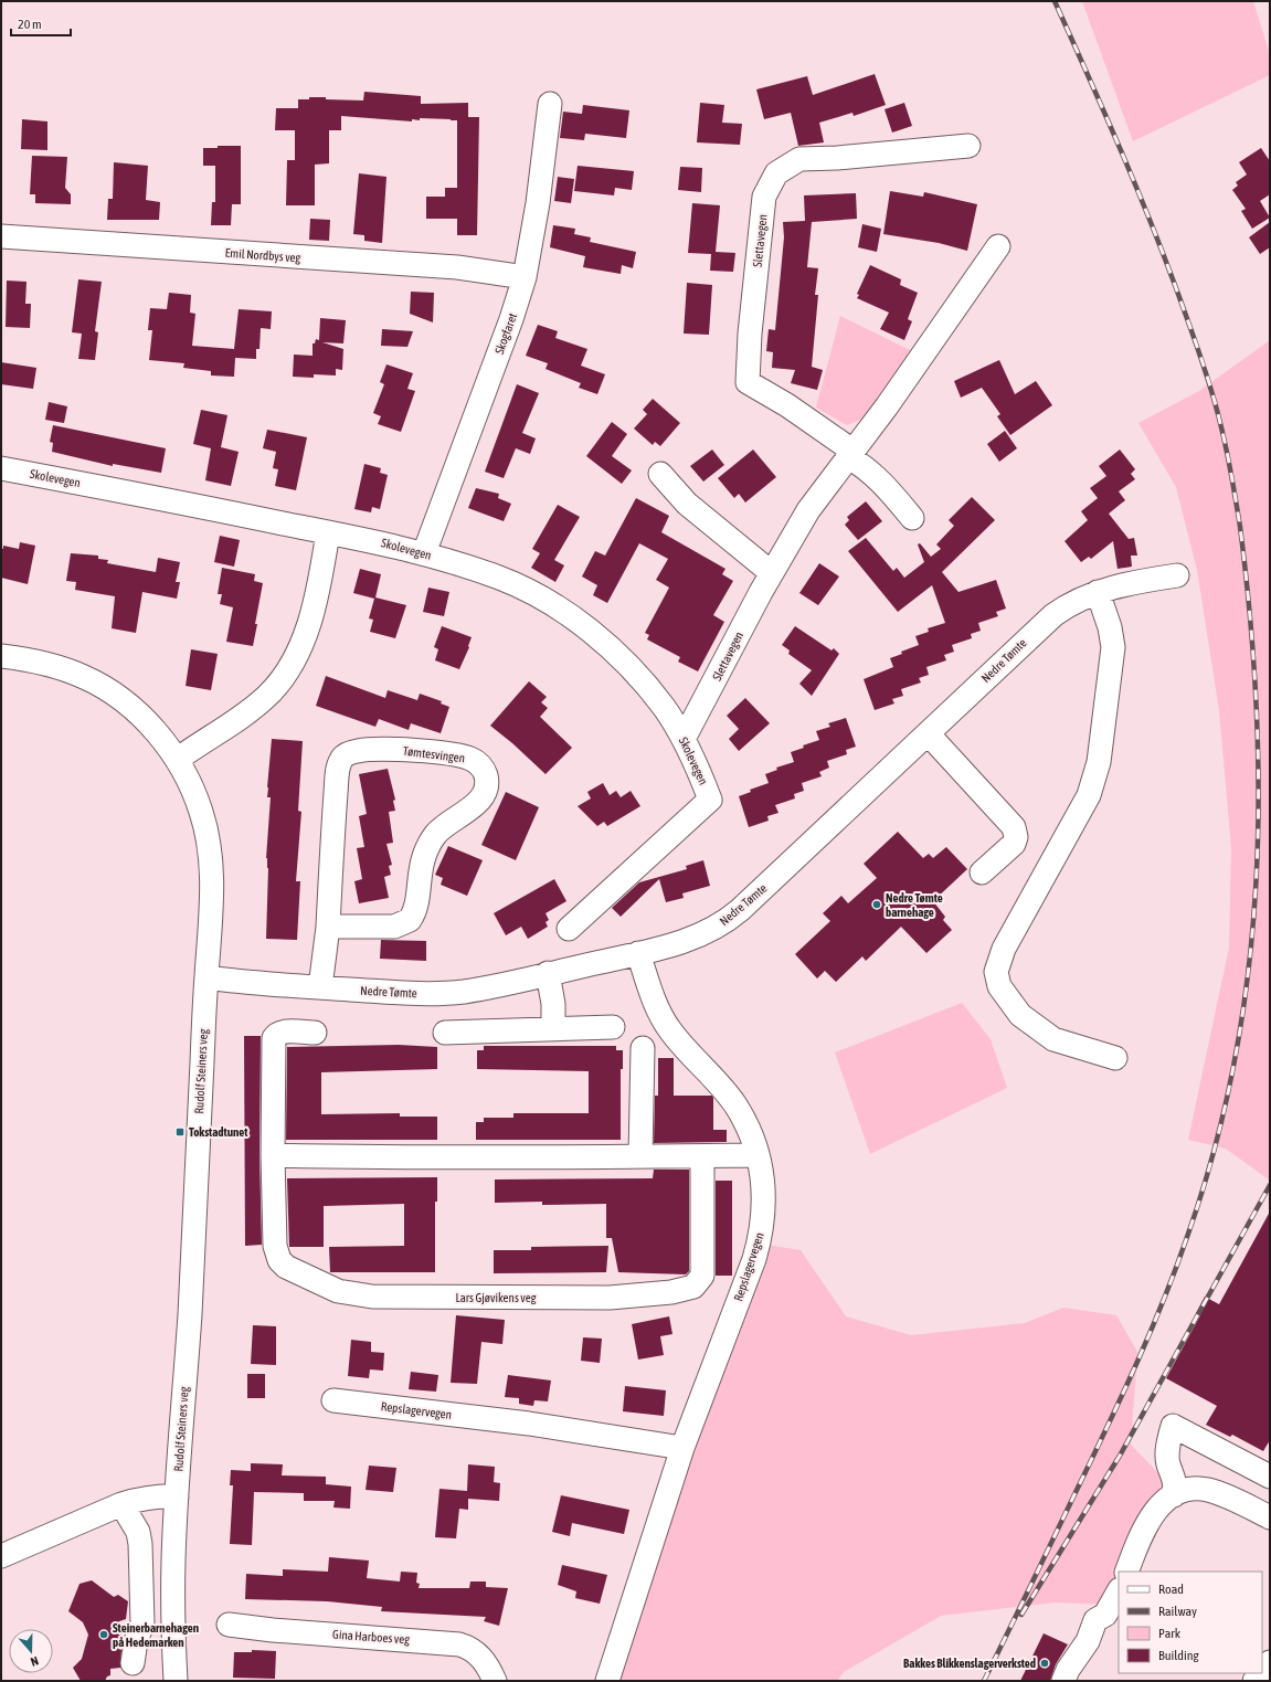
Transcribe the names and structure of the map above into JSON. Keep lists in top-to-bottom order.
{
  "streets": {
    "street": [
      "Slettavegen",
      "Emil Nordbys veg",
      "Skogfaret",
      "Skolevegen",
      "Nedre Tømte",
      "Tømtesvingen",
      "Rudolf Steiners veg",
      "Repslagervegen",
      "Lars Gjøvikens veg",
      "Gina Harboes veg"
    ]
  },
  "crossings": [
    ["Slettavegen", "Skolevegen"],
    ["Emil Nordbys veg", "Skogfaret"],
    ["Skogfaret", "Skolevegen"],
    ["Nedre Tømte", "Tømtesvingen"],
    ["Nedre Tømte", "Rudolf Steiners veg"],
    ["Nedre Tømte", "Repslagervegen"]
  ],
  "places": {
    "other": ["Nedre Tømte barnehage", "Steinerbarnehagen på Hedemarken", "Bakkes Blikkenslagerverksted"],
    "transit": ["Tokstadtunet"]
  },
  "legend": [
    "Road",
    "Railway",
    "Park",
    "Building"
  ],
  "scale_bar": "20 m",
  "north": "bottom"
}
